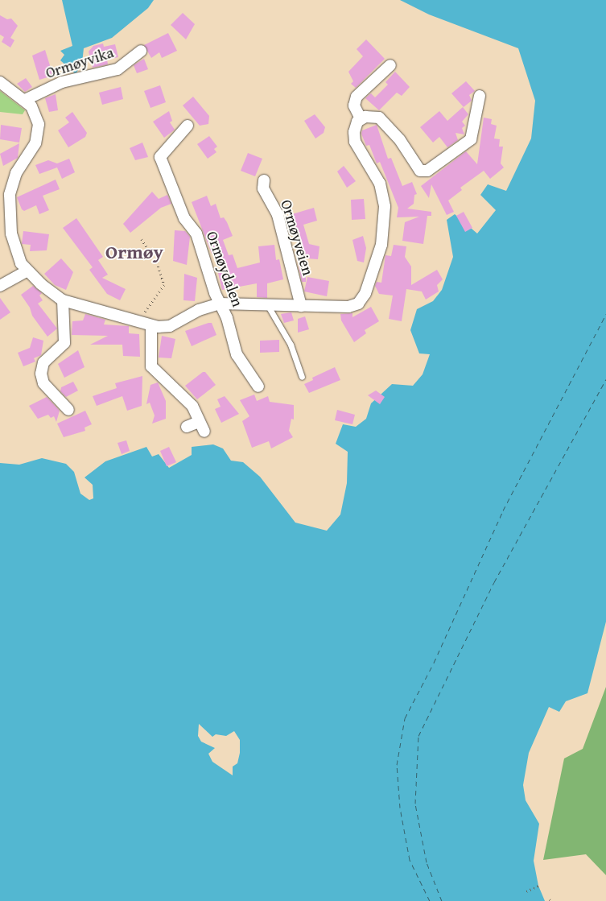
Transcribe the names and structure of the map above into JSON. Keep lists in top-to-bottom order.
{
  "streets": {
    "street": ["Ormøyvika", "Ormøyveien", "Ormøydalen"]
  },
  "districts": ["Ormøy"]
}
